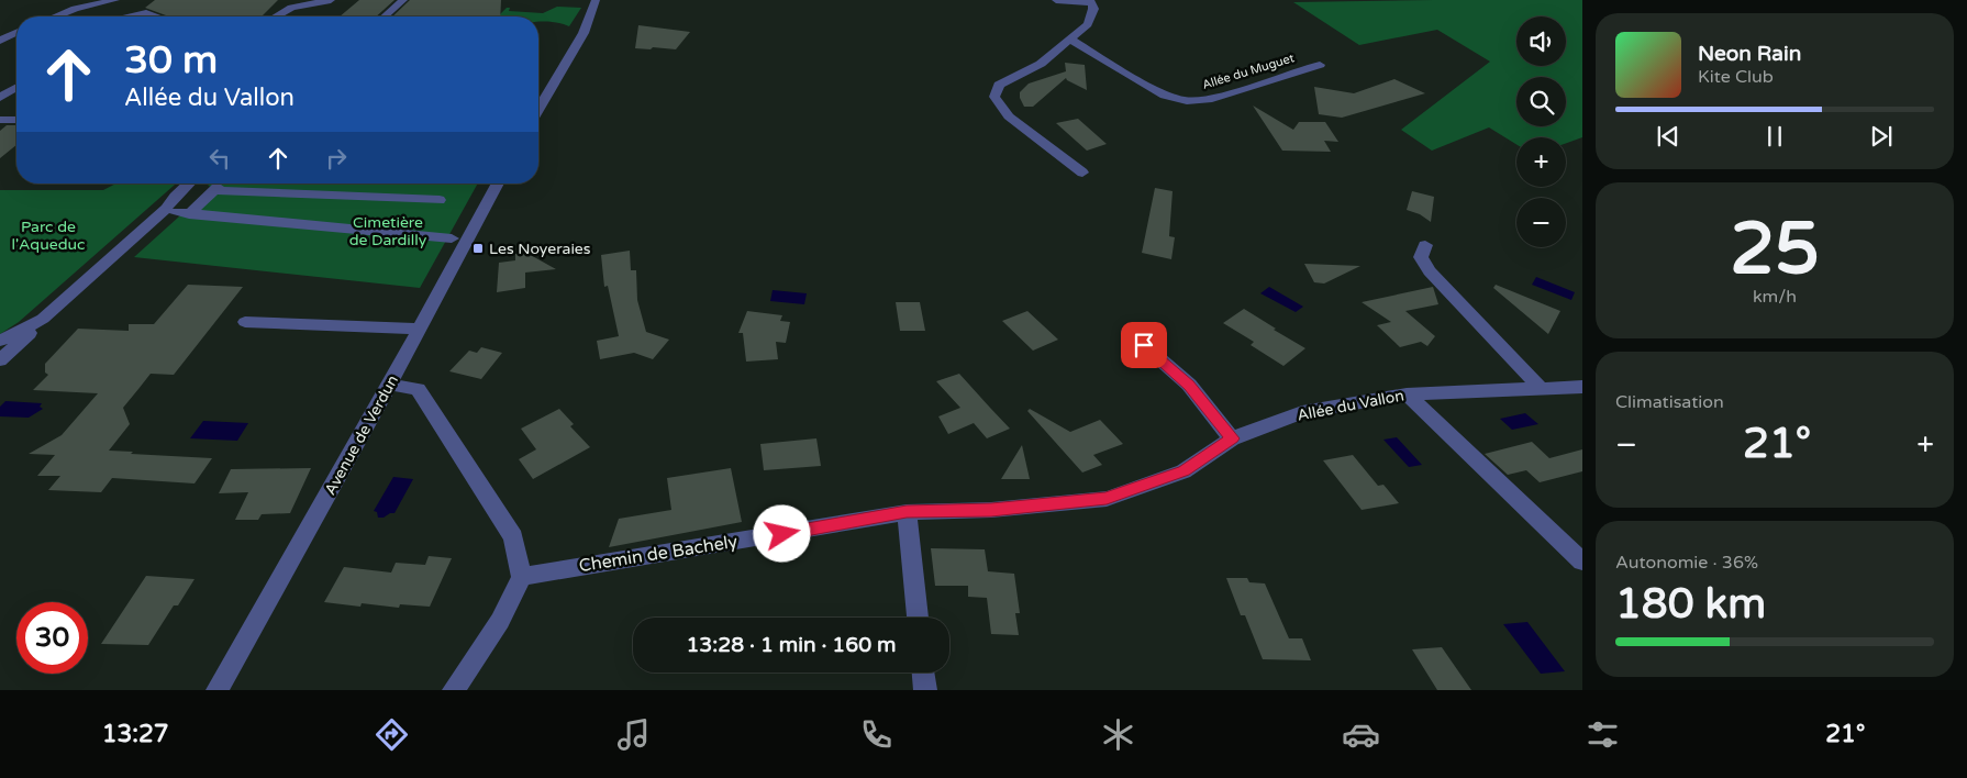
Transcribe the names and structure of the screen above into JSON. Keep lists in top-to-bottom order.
{
  "streets": {
    "street": [
      "Allée du Muguet",
      "Allée du Vallon",
      "Avenue de Verdun",
      "Chemin de Bachely"
    ]
  },
  "crossings": [
    ["Allée du Vallon", "Chemin de Bachely"]
  ],
  "parks": ["Cimetière de Dardilly", "Parc de l'Aqueduc"],
  "places": {
    "transit": ["Les Noyeraies"]
  },
  "page": {
    "map_buttons": ["+", "−"],
    "turn": ["30 m", "Allée du Vallon"],
    "song": ["Neon Rain", "Kite Club"],
    "tile": [
      ["25", "km/h"],
      "Climatisation",
      ["Autonomie · 36%", "180 km"]
    ],
    "heat": ["−", "21°", "+"],
    "limit": "30",
    "trip": "13:28 · 1 min · 160 m",
    "tabs": ["13:27", "21°"]
  }
}
